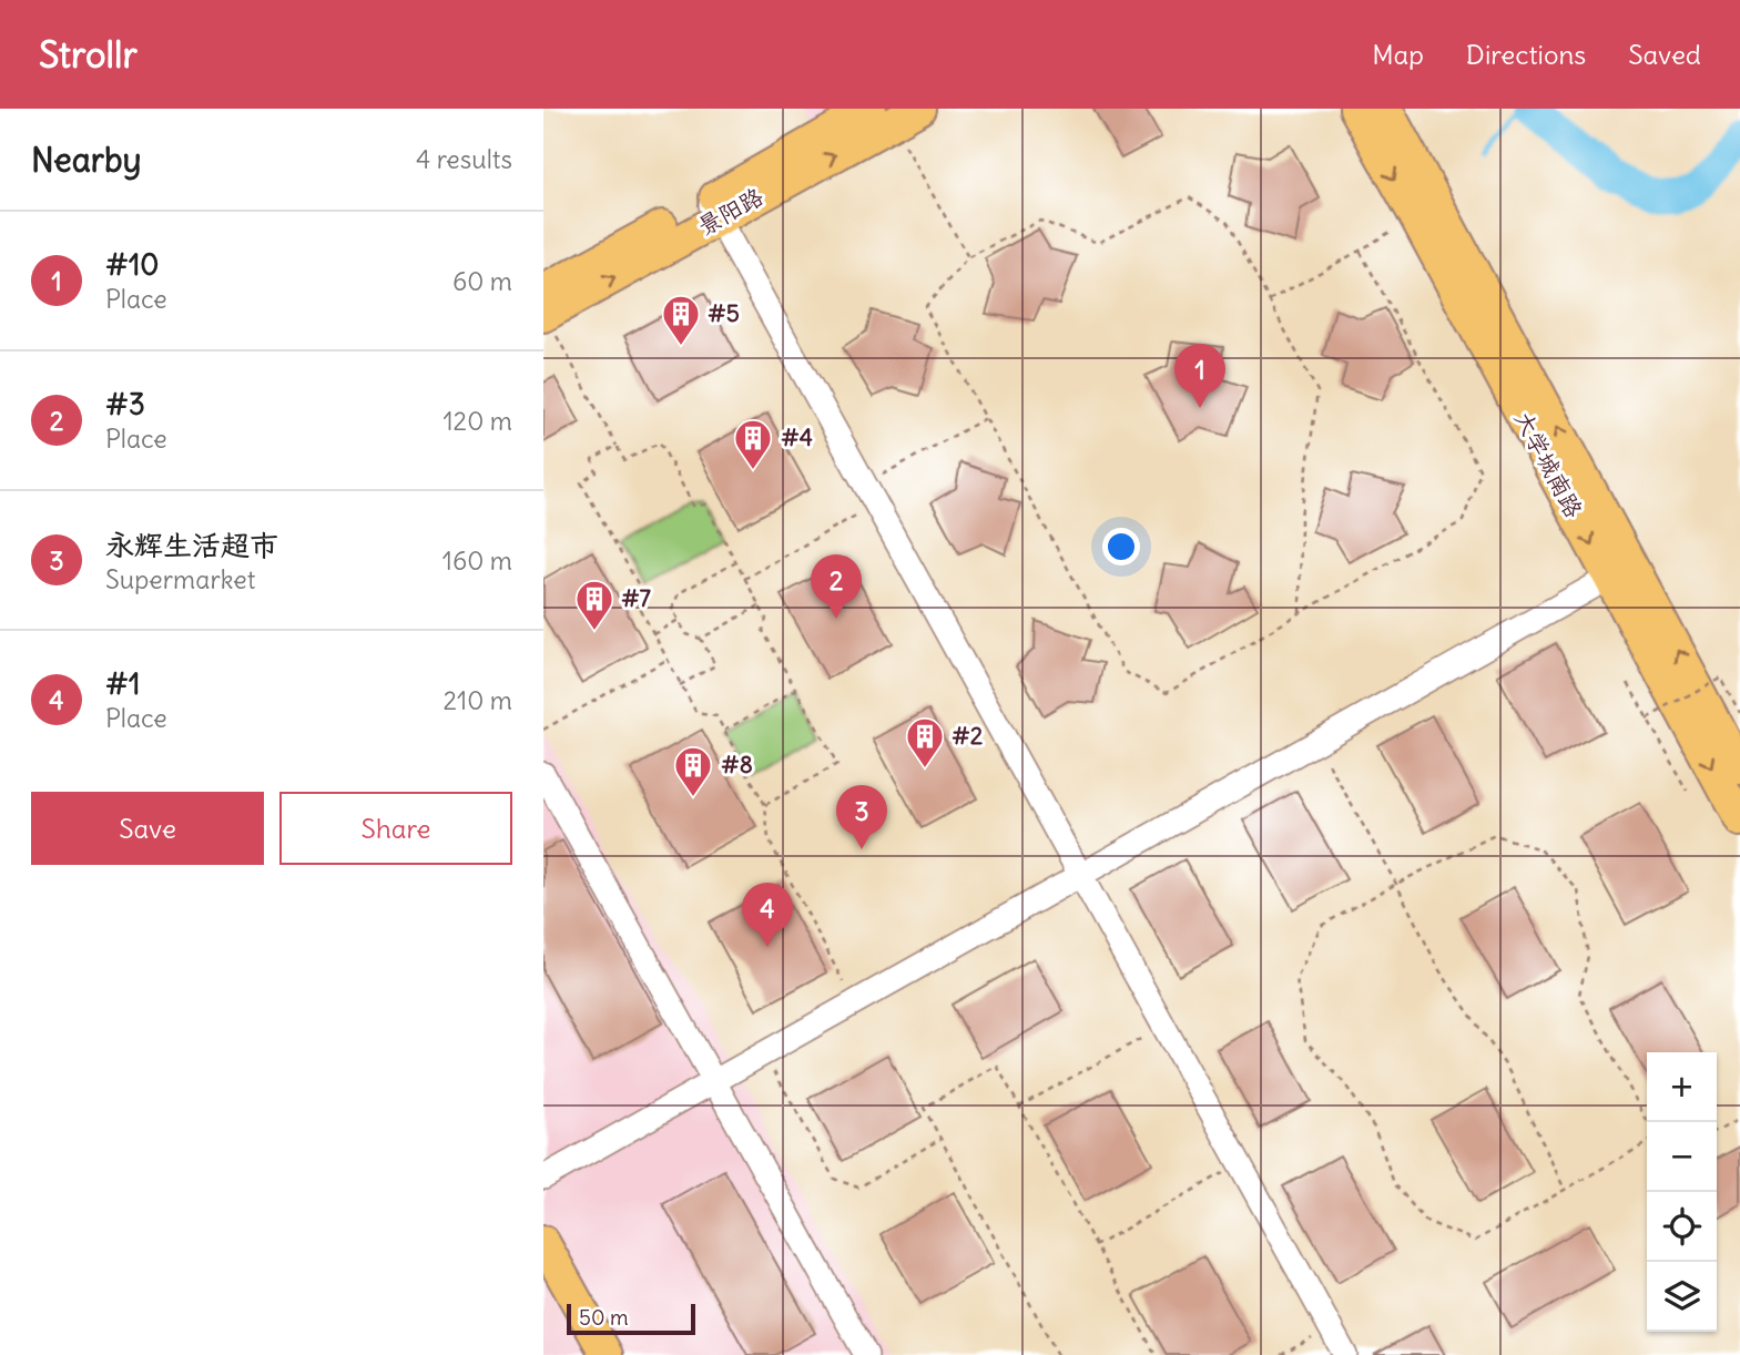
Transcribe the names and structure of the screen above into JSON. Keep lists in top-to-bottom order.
{
  "streets": {
    "main road": ["景阳路", "大学城南路"]
  },
  "places": {
    "building": [
      "#5",
      "#4",
      "#7",
      "#2",
      "#8"
    ]
  },
  "scale_bar": "50 m",
  "page": {
    "header": "Strollr",
    "nav": ["Map", "Directions", "Saved"],
    "heading": ["Nearby", "4 results"],
    "list": [
      {
        "mark": "1",
        "name": "#10",
        "note": "Place",
        "value": "60 m"
      },
      {
        "mark": "2",
        "name": "#3",
        "note": "Place",
        "value": "120 m"
      },
      {
        "mark": "3",
        "name": "永辉生活超市",
        "note": "Supermarket",
        "value": "160 m"
      },
      {
        "mark": "4",
        "name": "#1",
        "note": "Place",
        "value": "210 m"
      }
    ],
    "pins": [
      "1",
      "2",
      "3",
      "4"
    ],
    "buttons": ["Save", "Share"],
    "map_buttons": ["+", "−"],
    "scale": "50 m"
  }
}
